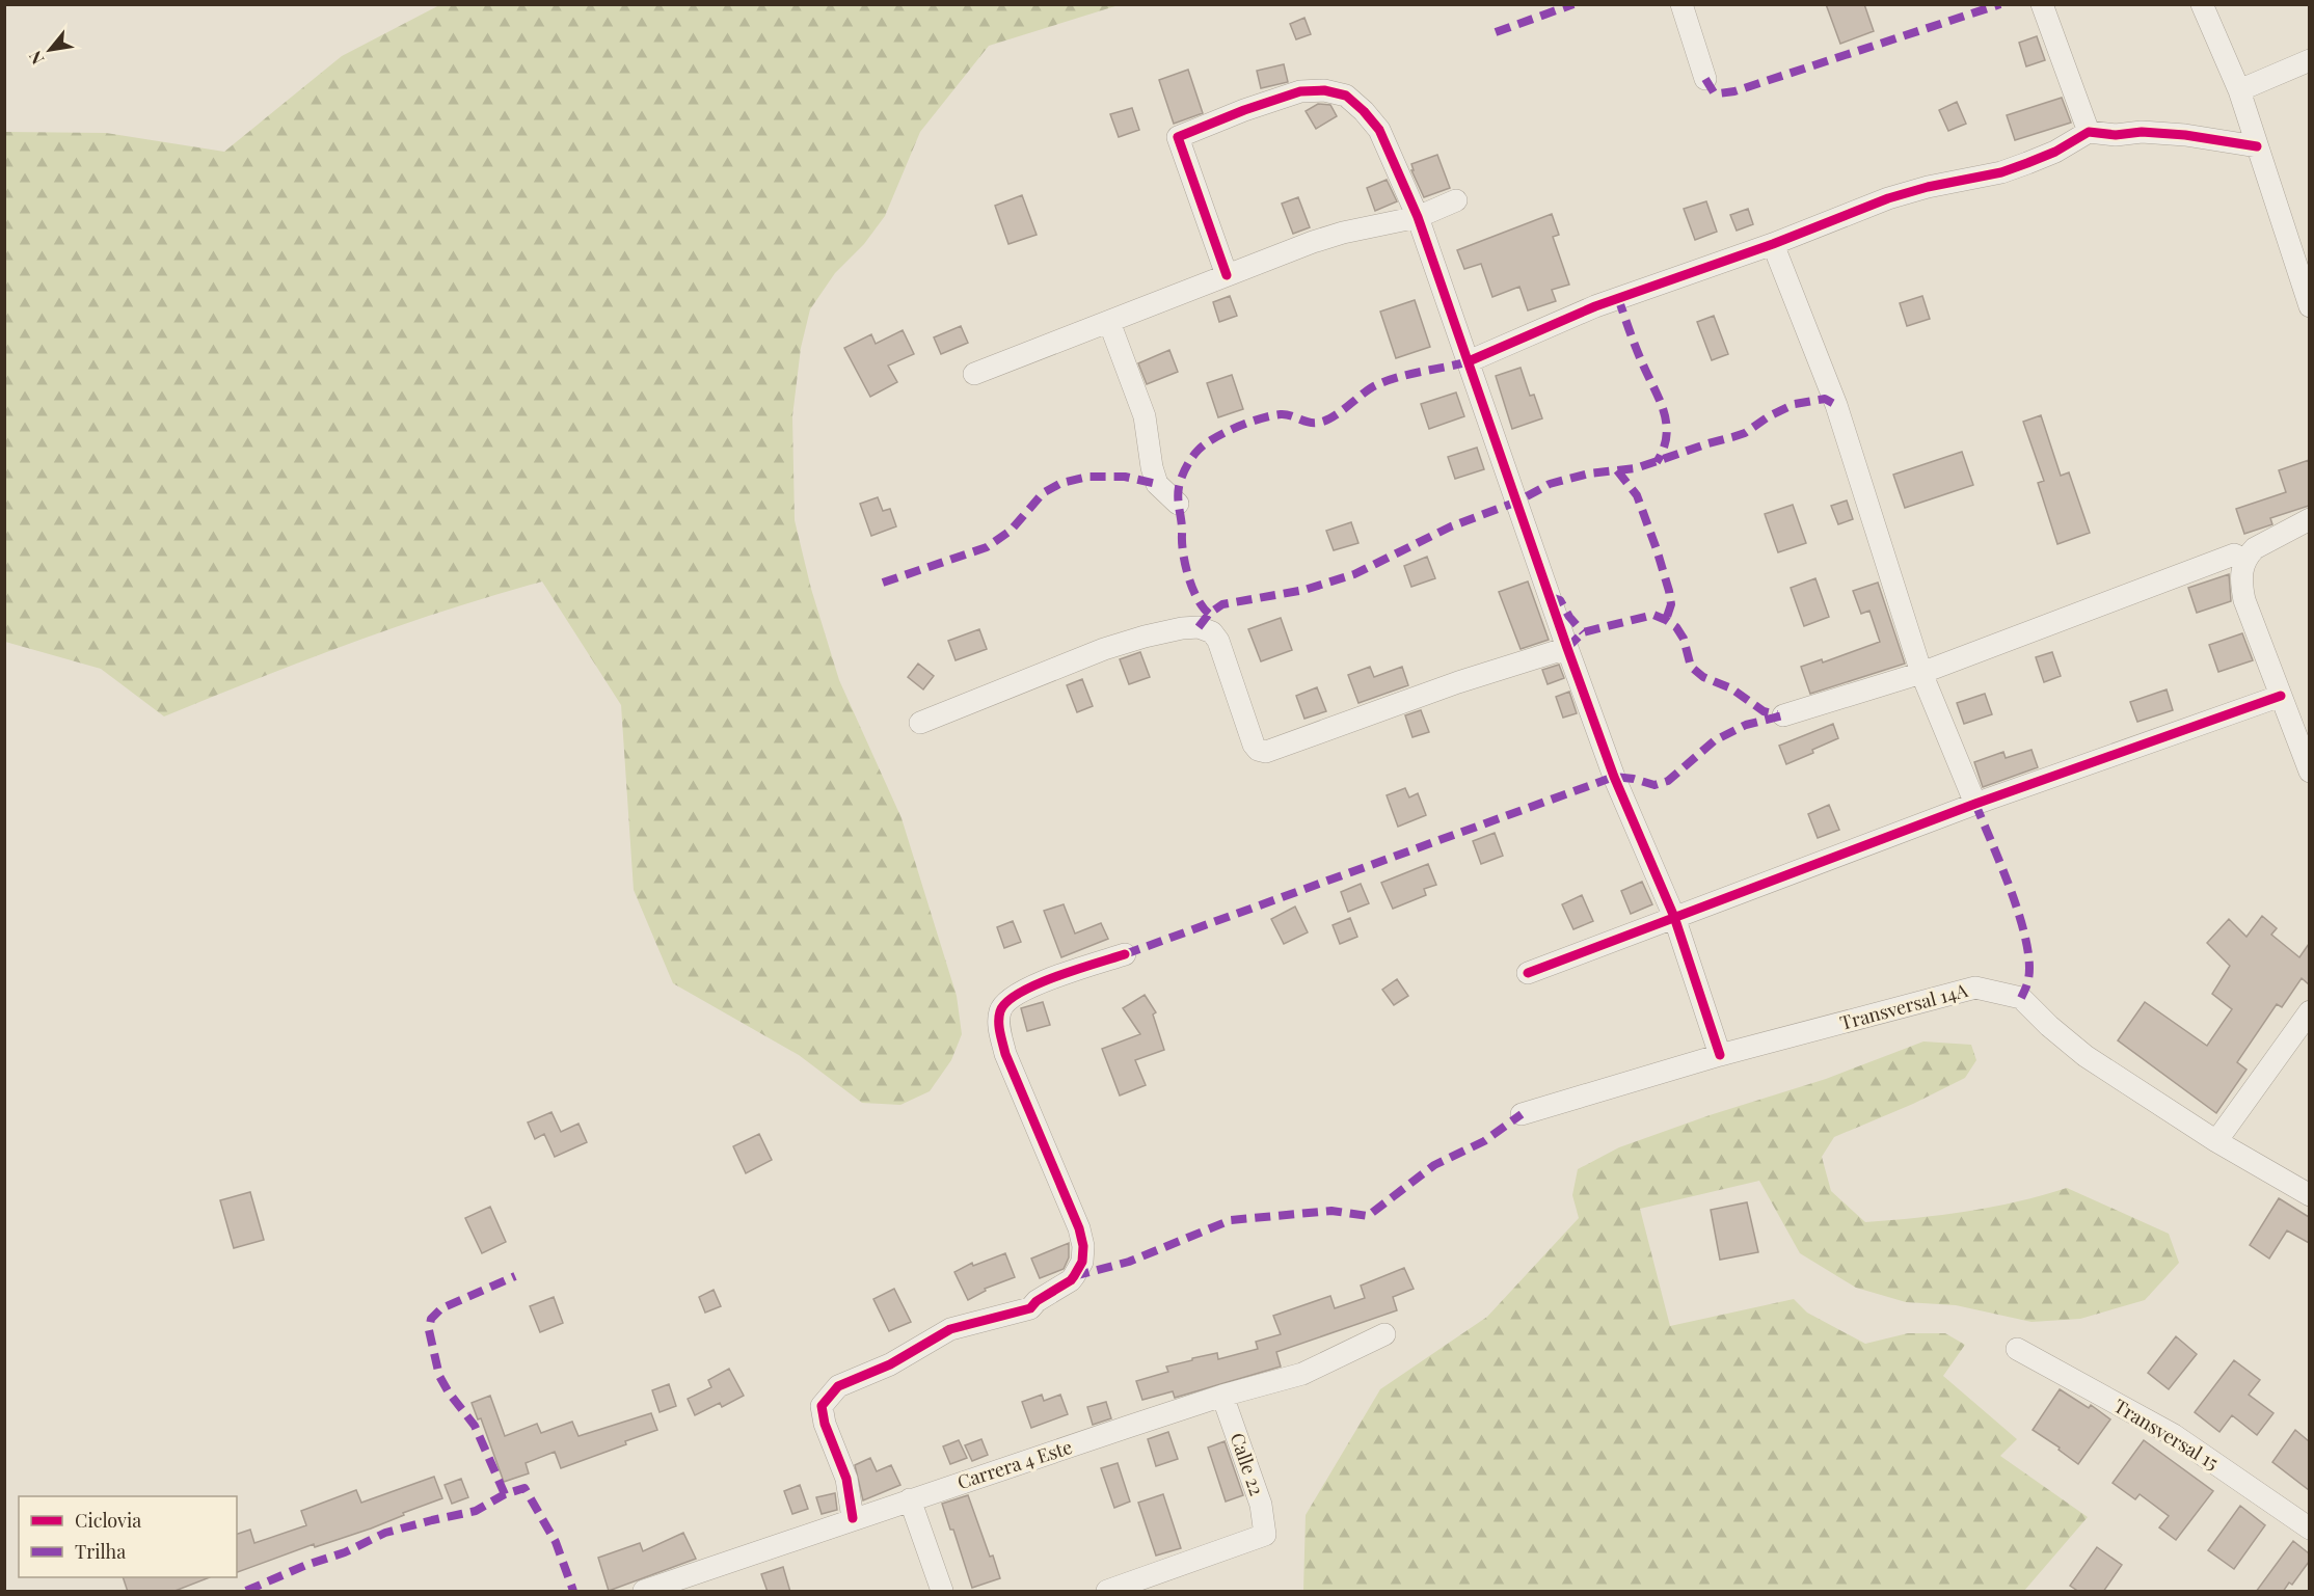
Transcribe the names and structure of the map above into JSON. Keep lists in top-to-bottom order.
{
  "streets": {
    "street": [
      "Transversal 14A",
      "Transversal 15",
      "Carrera 4 Este",
      "Calle 22"
    ]
  },
  "crossings": [
    ["Carrera 4 Este", "Calle 22"]
  ],
  "legend": ["Ciclovia", "Trilha"],
  "north": "bottom left"
}
